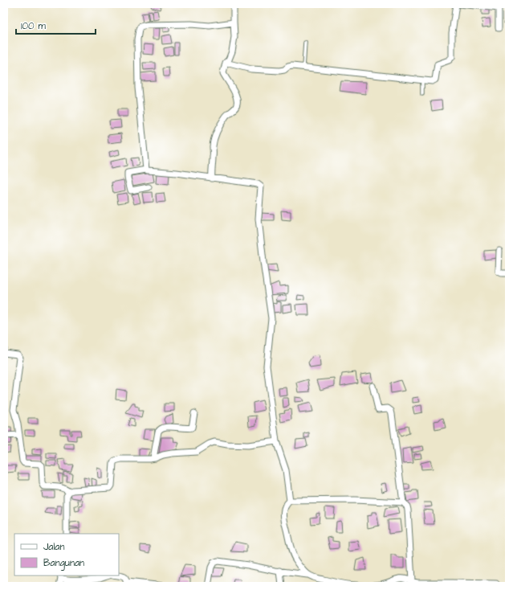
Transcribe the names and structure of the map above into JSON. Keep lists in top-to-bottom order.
{
  "legend": ["Jalan", "Bangunan"],
  "scale_bar": "100 m"
}
